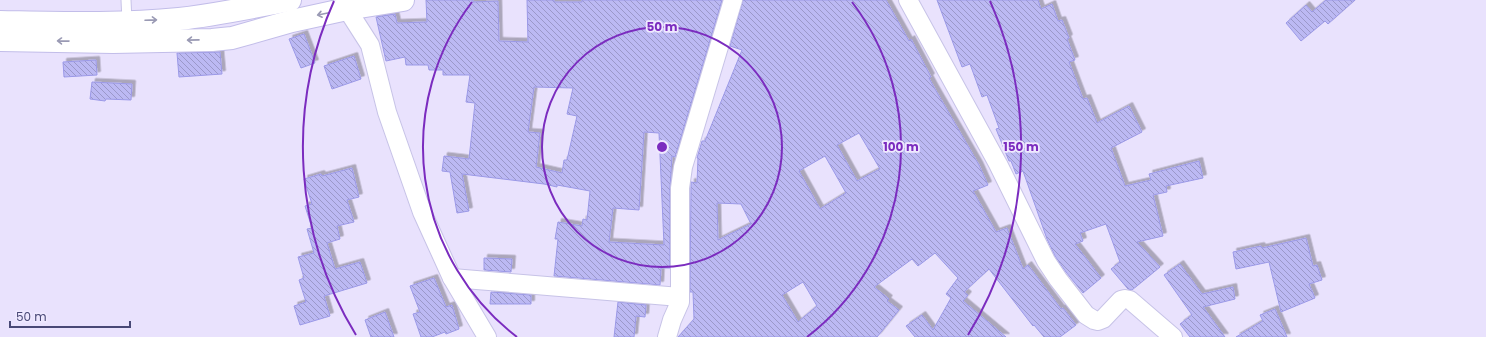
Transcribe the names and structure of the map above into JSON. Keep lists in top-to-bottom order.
{
  "scale_bar": "50 m",
  "rings": ["50 m", "100 m", "150 m"]
}
